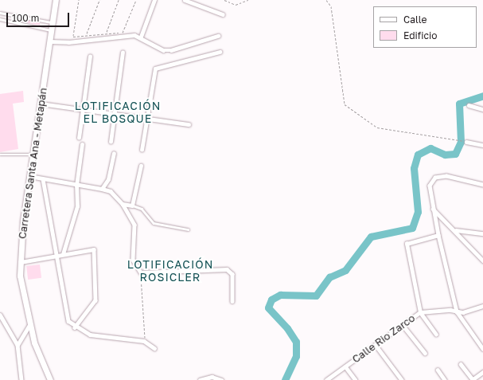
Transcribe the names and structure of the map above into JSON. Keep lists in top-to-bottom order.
{
  "streets": {
    "main road": ["Carretera Santa Ana - Metapán"],
    "street": ["Calle Rio Zarco"]
  },
  "districts": ["LOTIFICACIÓN EL BOSQUE", "LOTIFICACIÓN ROSICLER"],
  "legend": ["Calle", "Edificio"],
  "scale_bar": "100 m"
}
